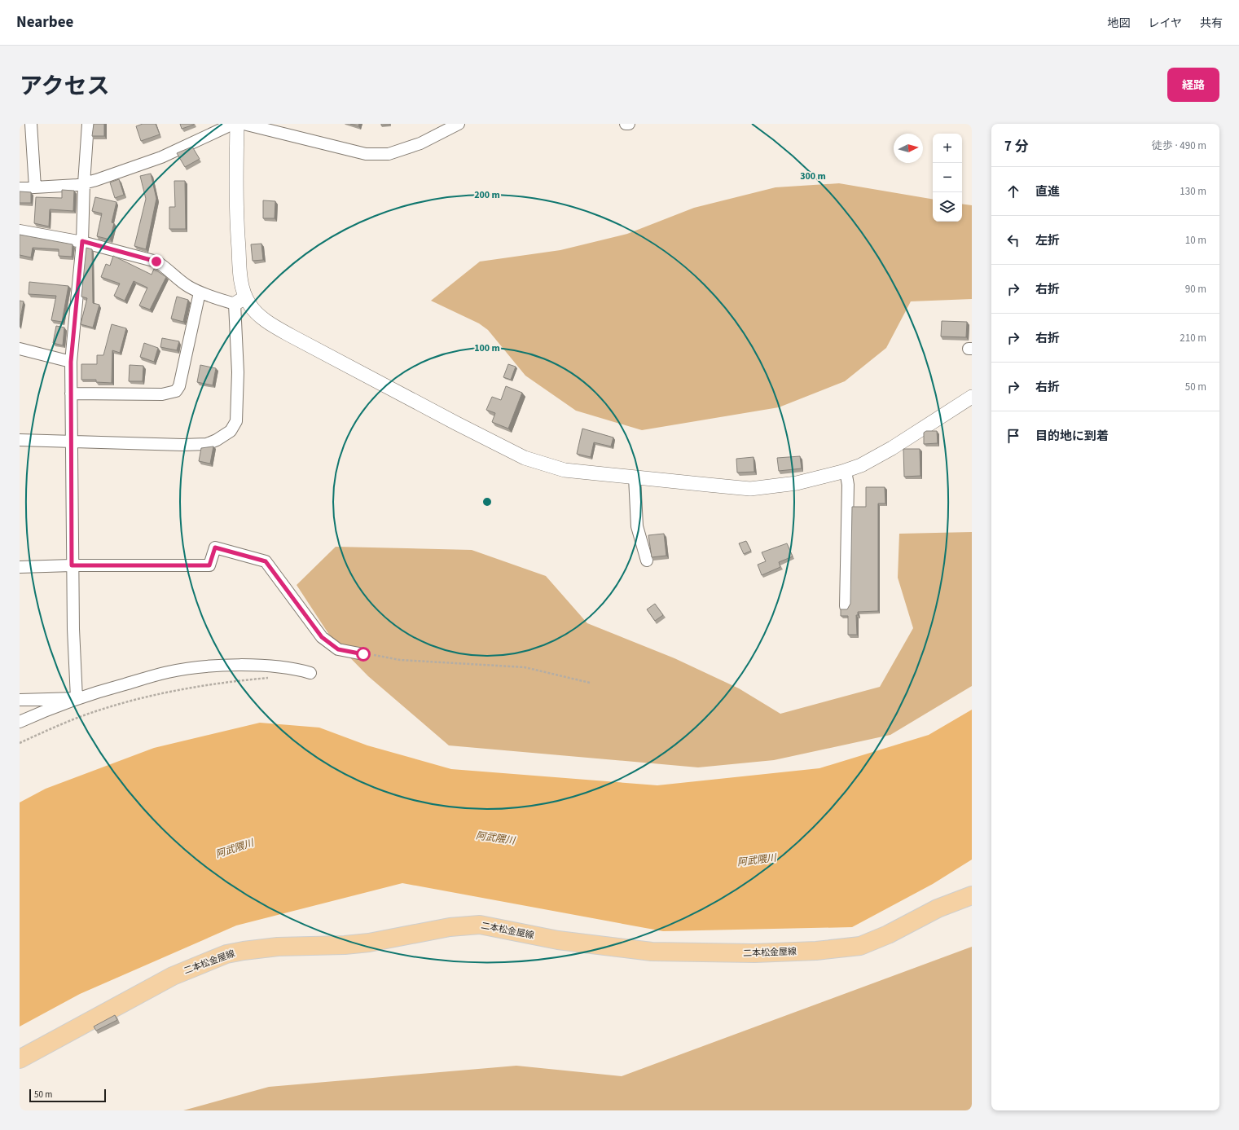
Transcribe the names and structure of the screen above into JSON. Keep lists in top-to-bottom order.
{
  "streets": {
    "main road": ["二本松金屋線"]
  },
  "water": ["阿武隈川"],
  "scale_bar": "50 m",
  "north": "right",
  "page": {
    "header": "Nearbee",
    "nav": ["地図", "レイヤ", "共有"],
    "title": "アクセス",
    "buttons": "経路",
    "heading": ["7 分", "徒歩 · 490 m"],
    "map_buttons": ["+", "−"],
    "list": [
      ["直進", "130 m"],
      ["左折", "10 m"],
      ["右折", "90 m"],
      ["右折", "210 m"],
      ["右折", "50 m"],
      "目的地に到着"
    ],
    "scale": "50 m"
  },
  "rings": ["300 m", "200 m", "100 m"]
}
